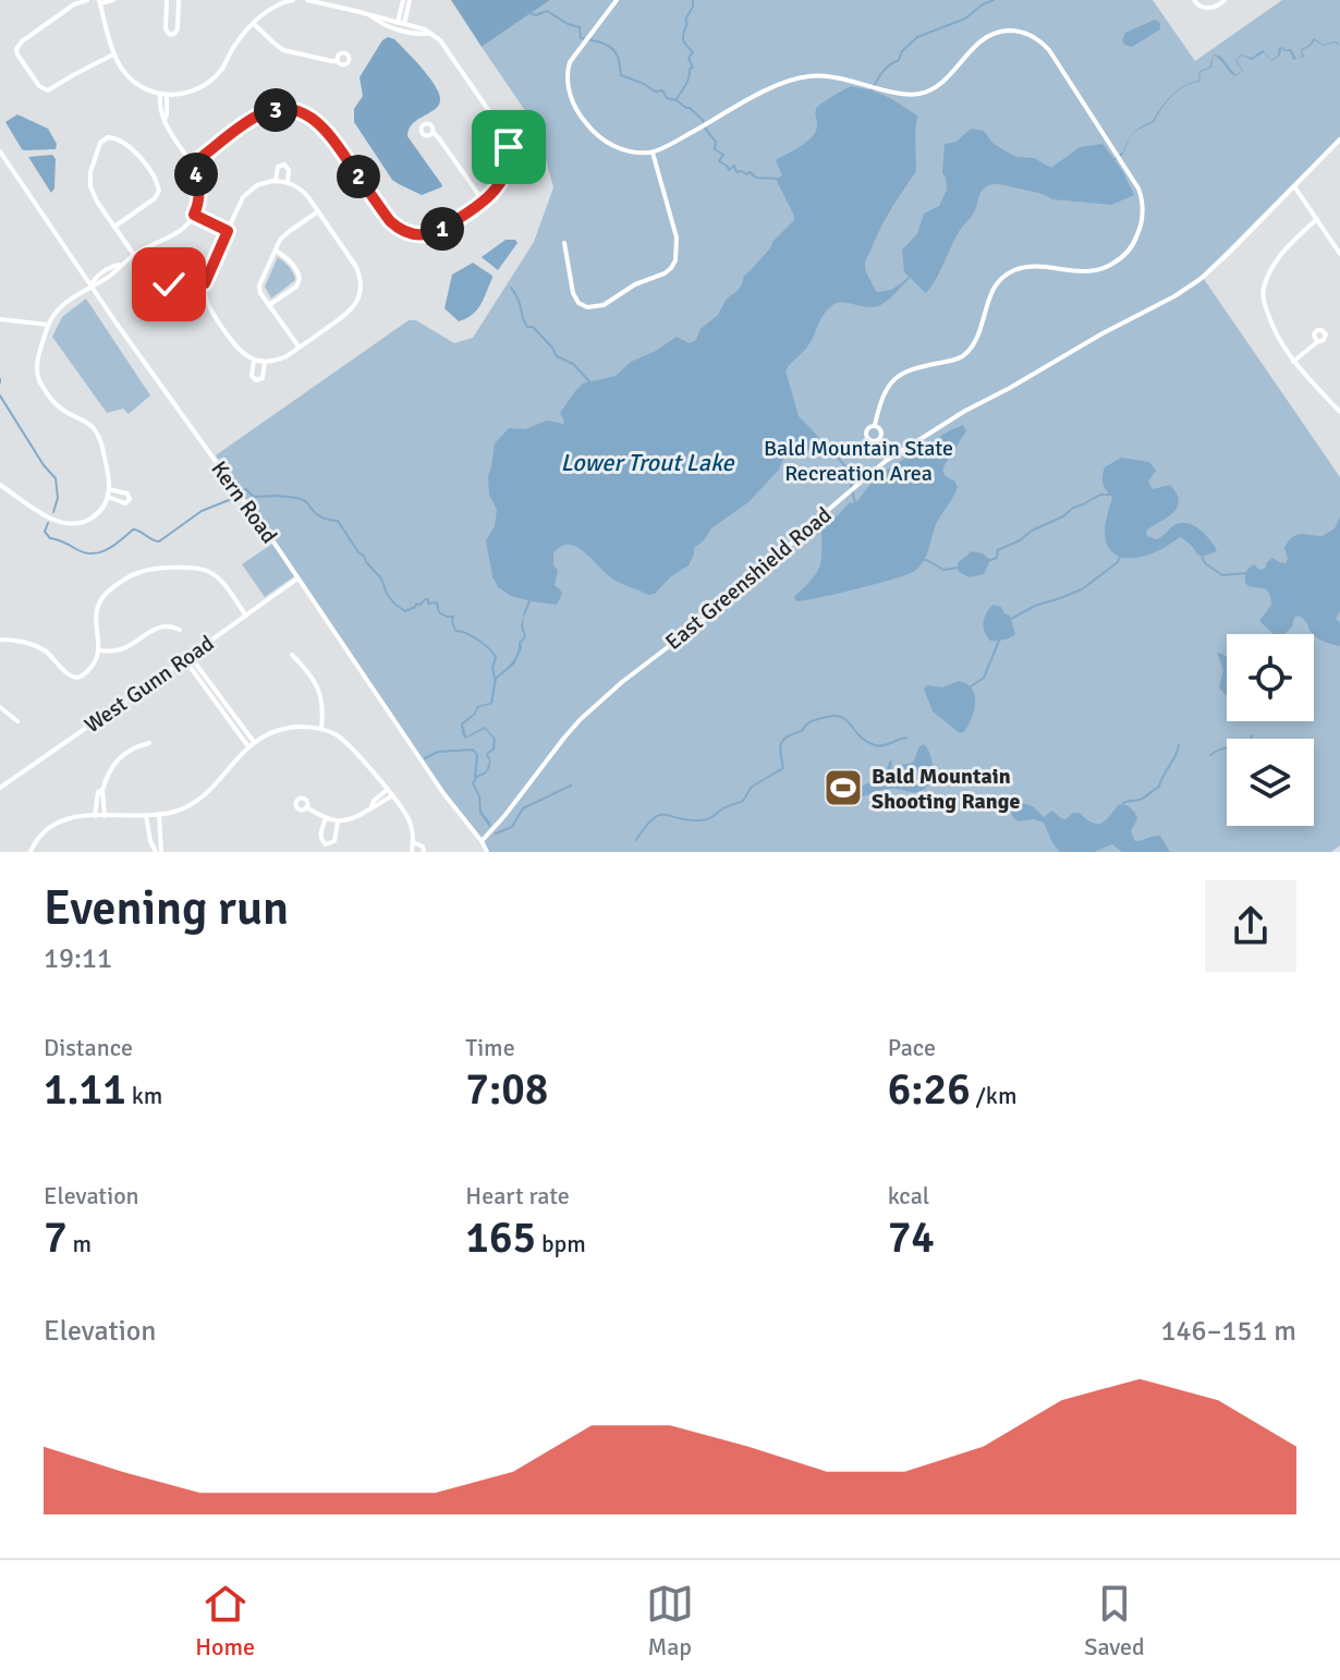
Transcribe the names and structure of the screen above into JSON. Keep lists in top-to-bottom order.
{
  "streets": {
    "street": ["Kern Road", "East Greenshield Road", "West Gunn Road"]
  },
  "crossings": [
    ["Kern Road", "East Greenshield Road"],
    ["Kern Road", "West Gunn Road"]
  ],
  "water": ["Lower Trout Lake"],
  "parks": ["Bald Mountain State Recreation Area"],
  "places": {
    "sports": ["Bald Mountain Shooting Range"]
  },
  "page": {
    "pins": [
      "3",
      "4",
      "2",
      "1"
    ],
    "heading": ["Evening run", "19:11"],
    "stats": [
      ["Distance", "1.11 km"],
      ["Time", "7:08"],
      ["Pace", "6:26 /km"],
      ["Elevation", "7 m"],
      ["Heart rate", "165 bpm"],
      ["kcal", "74"]
    ],
    "chart": ["Elevation", "146–151 m"],
    "tabs": ["Home", "Map", "Saved"]
  }
}
